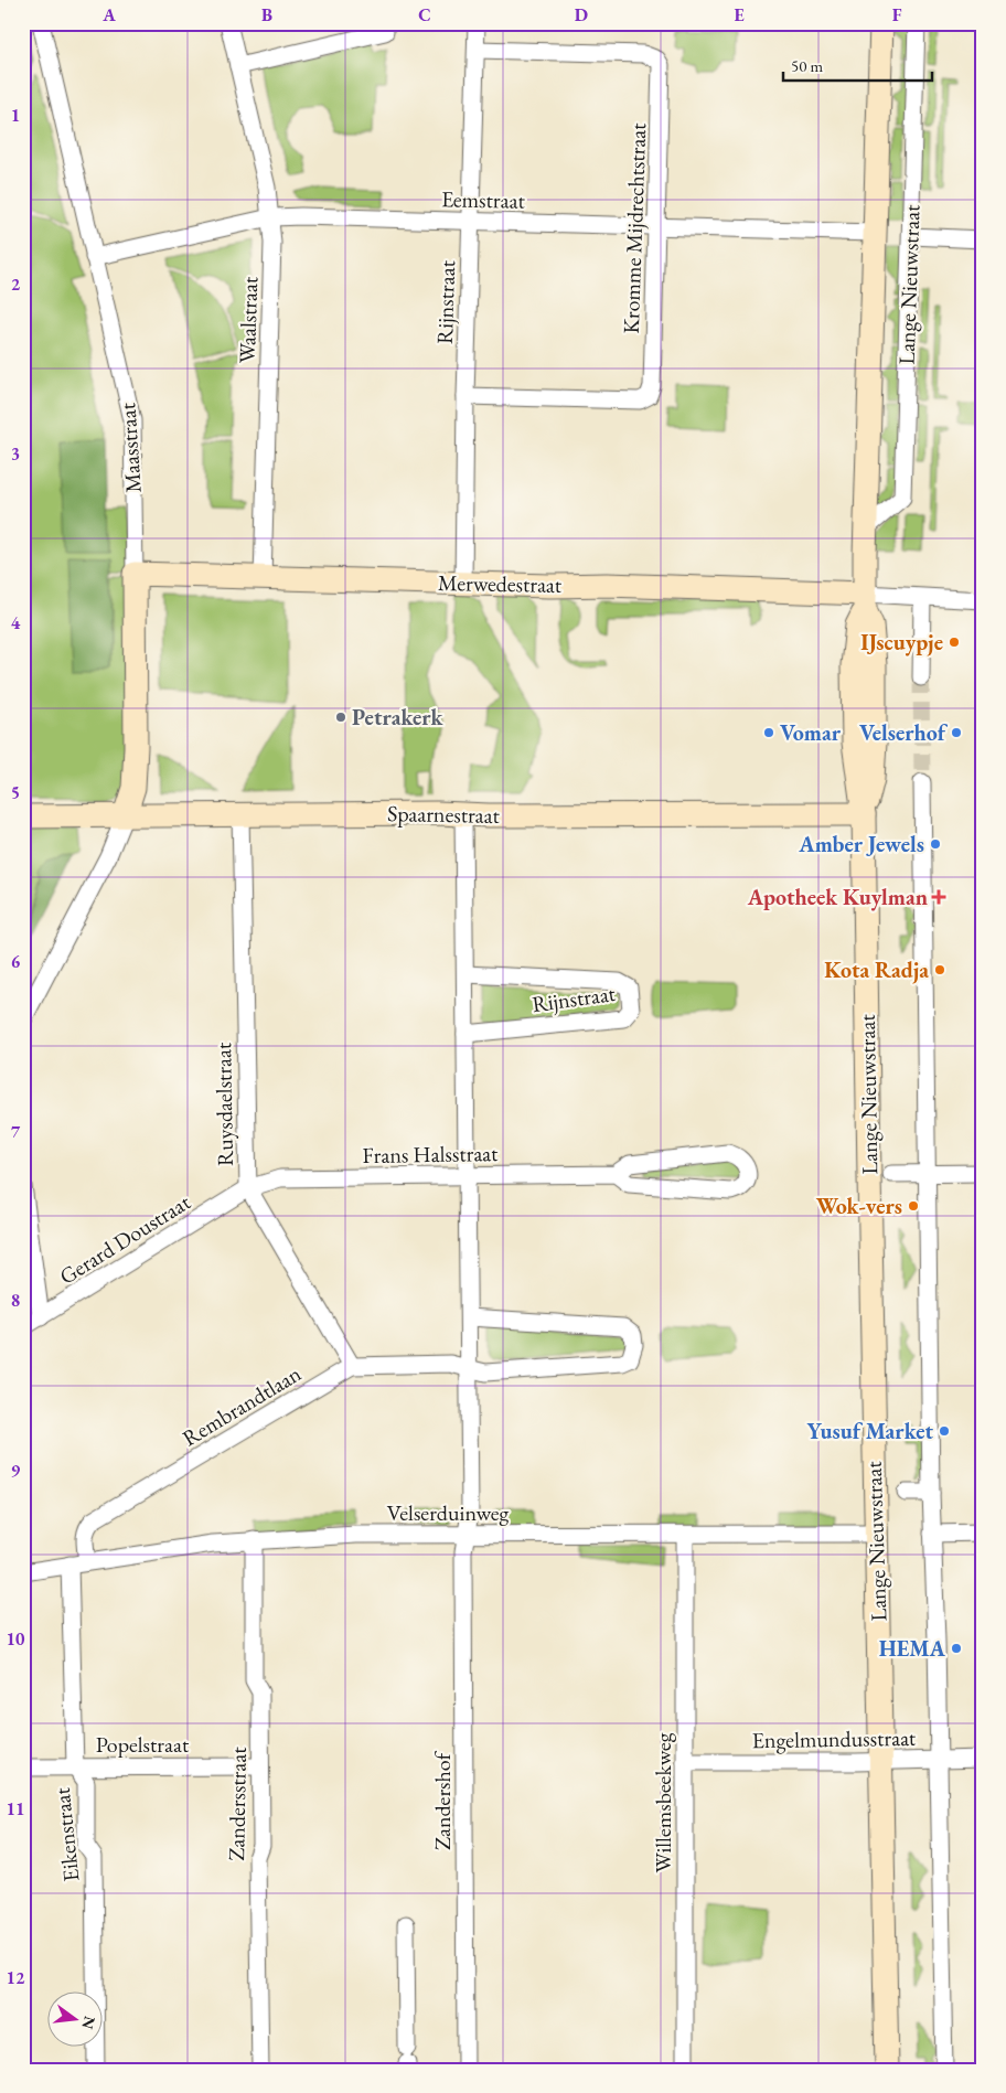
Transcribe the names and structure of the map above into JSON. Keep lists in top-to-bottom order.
{
  "streets": {
    "street": [
      "Eemstraat",
      "Kromme Mijdrechtstraat",
      "Lange Nieuwstraat",
      "Rijnstraat",
      "Waalstraat",
      "Maasstraat",
      "Merwedestraat",
      "Spaarnestraat",
      "Ruysdaelstraat",
      "Frans Halsstraat",
      "Gerard Doustraat",
      "Rembrandtlaan",
      "Velserduinweg",
      "Engelmundusstraat",
      "Popelstraat",
      "Zandershof",
      "Willemsbeekweg",
      "Zandersstraat",
      "Eikenstraat"
    ]
  },
  "crossings": [
    ["Eemstraat", "Kromme Mijdrechtstraat"],
    ["Eemstraat", "Lange Nieuwstraat"],
    ["Eemstraat", "Rijnstraat"],
    ["Eemstraat", "Waalstraat"],
    ["Eemstraat", "Maasstraat"],
    ["Kromme Mijdrechtstraat", "Rijnstraat"],
    ["Lange Nieuwstraat", "Merwedestraat"],
    ["Lange Nieuwstraat", "Spaarnestraat"],
    ["Lange Nieuwstraat", "Velserduinweg"],
    ["Lange Nieuwstraat", "Engelmundusstraat"],
    ["Rijnstraat", "Merwedestraat"],
    ["Waalstraat", "Merwedestraat"],
    ["Maasstraat", "Merwedestraat"],
    ["Maasstraat", "Spaarnestraat"],
    ["Spaarnestraat", "Ruysdaelstraat"],
    ["Ruysdaelstraat", "Frans Halsstraat"],
    ["Ruysdaelstraat", "Gerard Doustraat"],
    ["Ruysdaelstraat", "Rembrandtlaan"],
    ["Frans Halsstraat", "Gerard Doustraat"],
    ["Rembrandtlaan", "Velserduinweg"],
    ["Velserduinweg", "Zandershof"],
    ["Velserduinweg", "Willemsbeekweg"],
    ["Velserduinweg", "Zandersstraat"],
    ["Velserduinweg", "Eikenstraat"],
    ["Engelmundusstraat", "Willemsbeekweg"],
    ["Popelstraat", "Zandersstraat"],
    ["Popelstraat", "Eikenstraat"]
  ],
  "places": {
    "other": [
      "IJscuypje",
      "Petrakerk",
      "Vomar",
      "Velserhof",
      "Amber Jewels",
      "Kota Radja",
      "Wok-vers",
      "Yusuf Market",
      "HEMA"
    ],
    "health": ["Apotheek Kuylman"]
  },
  "scale_bar": "50 m",
  "north": "right",
  "grid": {
    "columns": [
      "A",
      "B",
      "C",
      "D",
      "E",
      "F"
    ],
    "rows": [
      "1",
      "2",
      "3",
      "4",
      "5",
      "6",
      "7",
      "8",
      "9",
      "10",
      "11",
      "12"
    ]
  }
}
